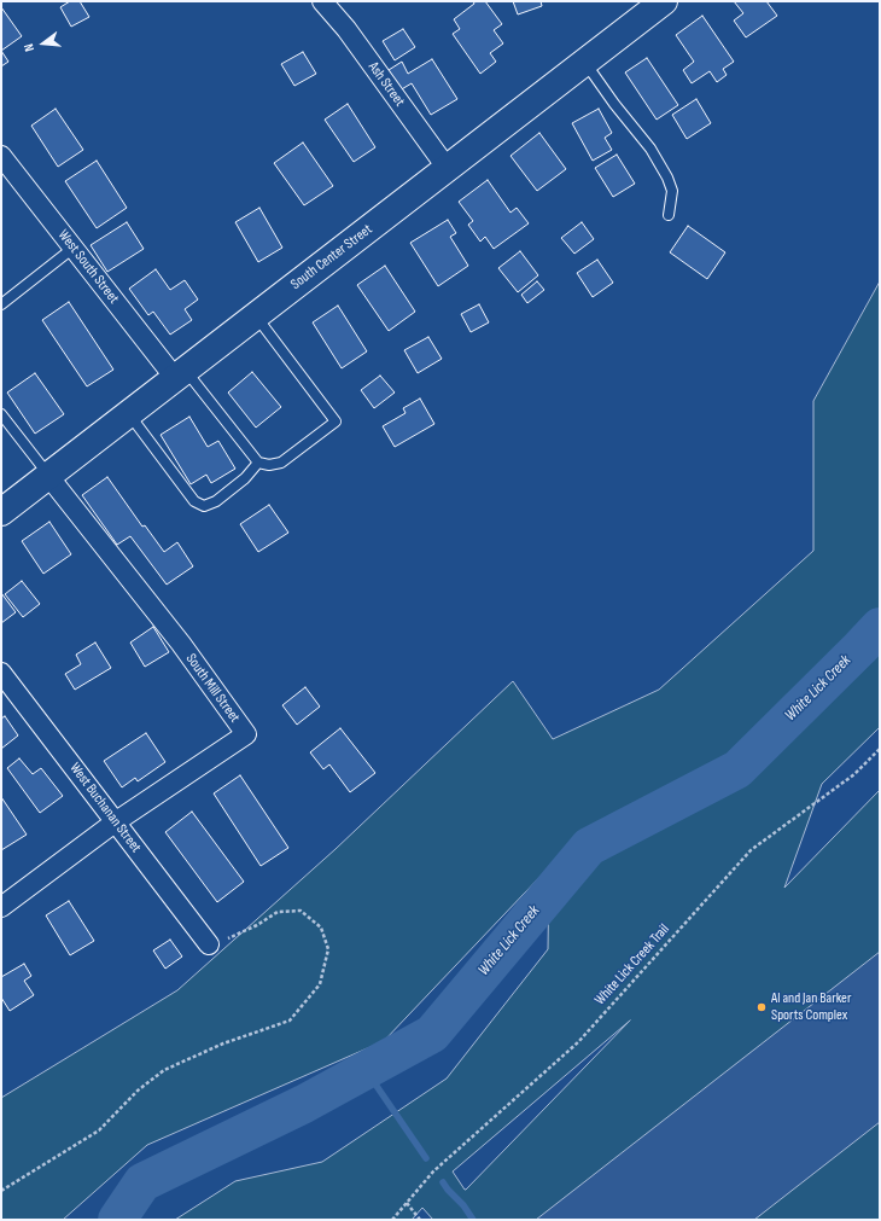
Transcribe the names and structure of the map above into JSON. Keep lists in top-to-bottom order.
{
  "streets": {
    "main road": ["South Center Street"],
    "street": [
      "Ash Street",
      "West South Street",
      "South Mill Street",
      "West Buchanan Street"
    ],
    "path": ["White Lick Creek Trail"]
  },
  "crossings": [
    ["Ash Street", "South Center Street"],
    ["South Center Street", "West South Street"],
    ["South Center Street", "South Mill Street"],
    ["South Mill Street", "West Buchanan Street"]
  ],
  "water": ["White Lick Creek"],
  "places": ["Al and Jan Barker Sports Complex"],
  "north": "left"
}
